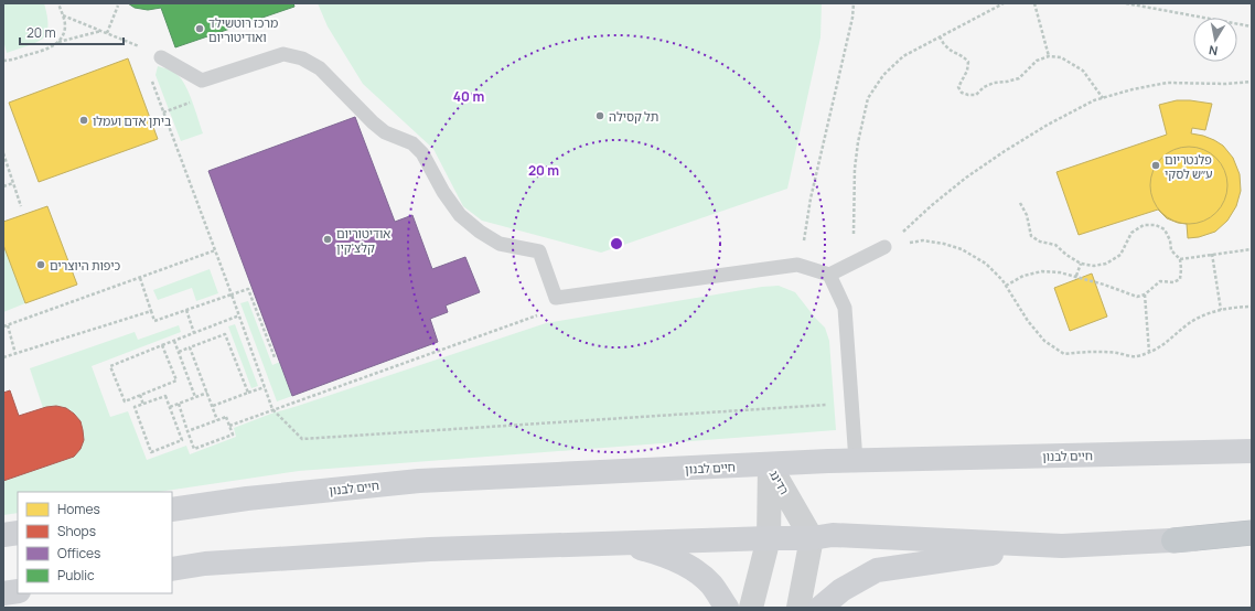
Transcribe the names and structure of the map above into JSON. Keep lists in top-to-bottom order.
{
  "streets": {
    "main road": ["חיים לבנון"],
    "street": ["רדינג"]
  },
  "crossings": [
    ["חיים לבנון", "רדינג"]
  ],
  "places": [
    "מרכז רוטשילד ואודיטוריום",
    "תל קסילה",
    "ביתן אדם ועמלו",
    "פלנטריום ע״ש לסקי",
    "אודיטוריום קלצ'קין",
    "כיפות היוצרים"
  ],
  "legend": [
    "Homes",
    "Shops",
    "Offices",
    "Public"
  ],
  "scale_bar": "20 m",
  "north": "bottom",
  "rings": ["40 m", "20 m"]
}
